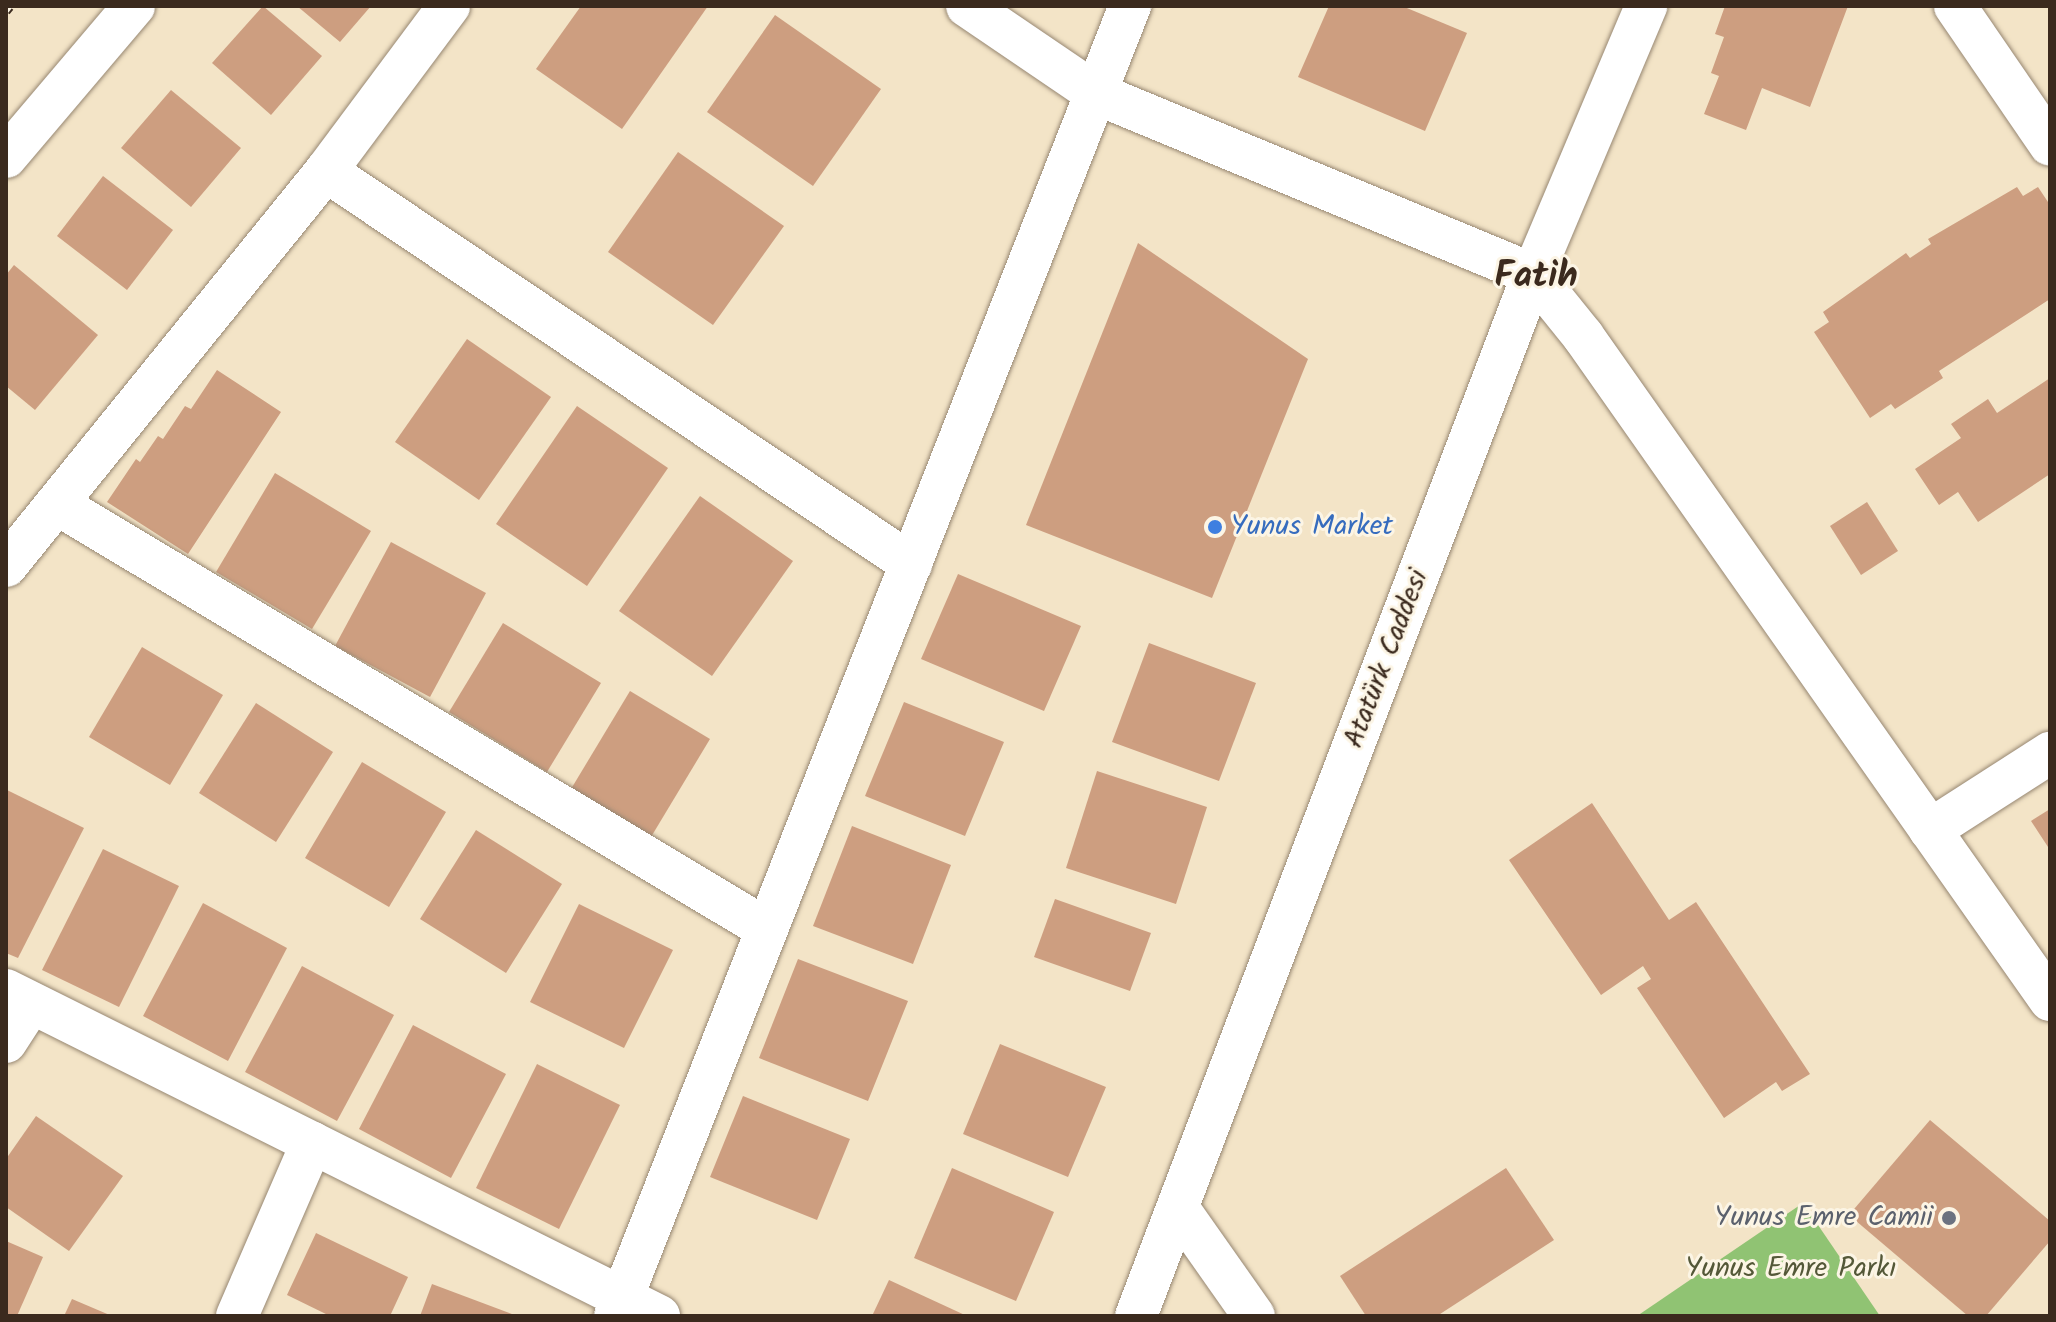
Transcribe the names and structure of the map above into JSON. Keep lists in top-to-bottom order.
{
  "streets": {
    "street": ["Atatürk Caddesi"]
  },
  "districts": ["Fatih"],
  "parks": ["Yunus Emre Parkı"],
  "places": ["Yunus Market", "Yunus Emre Camii"]
}
